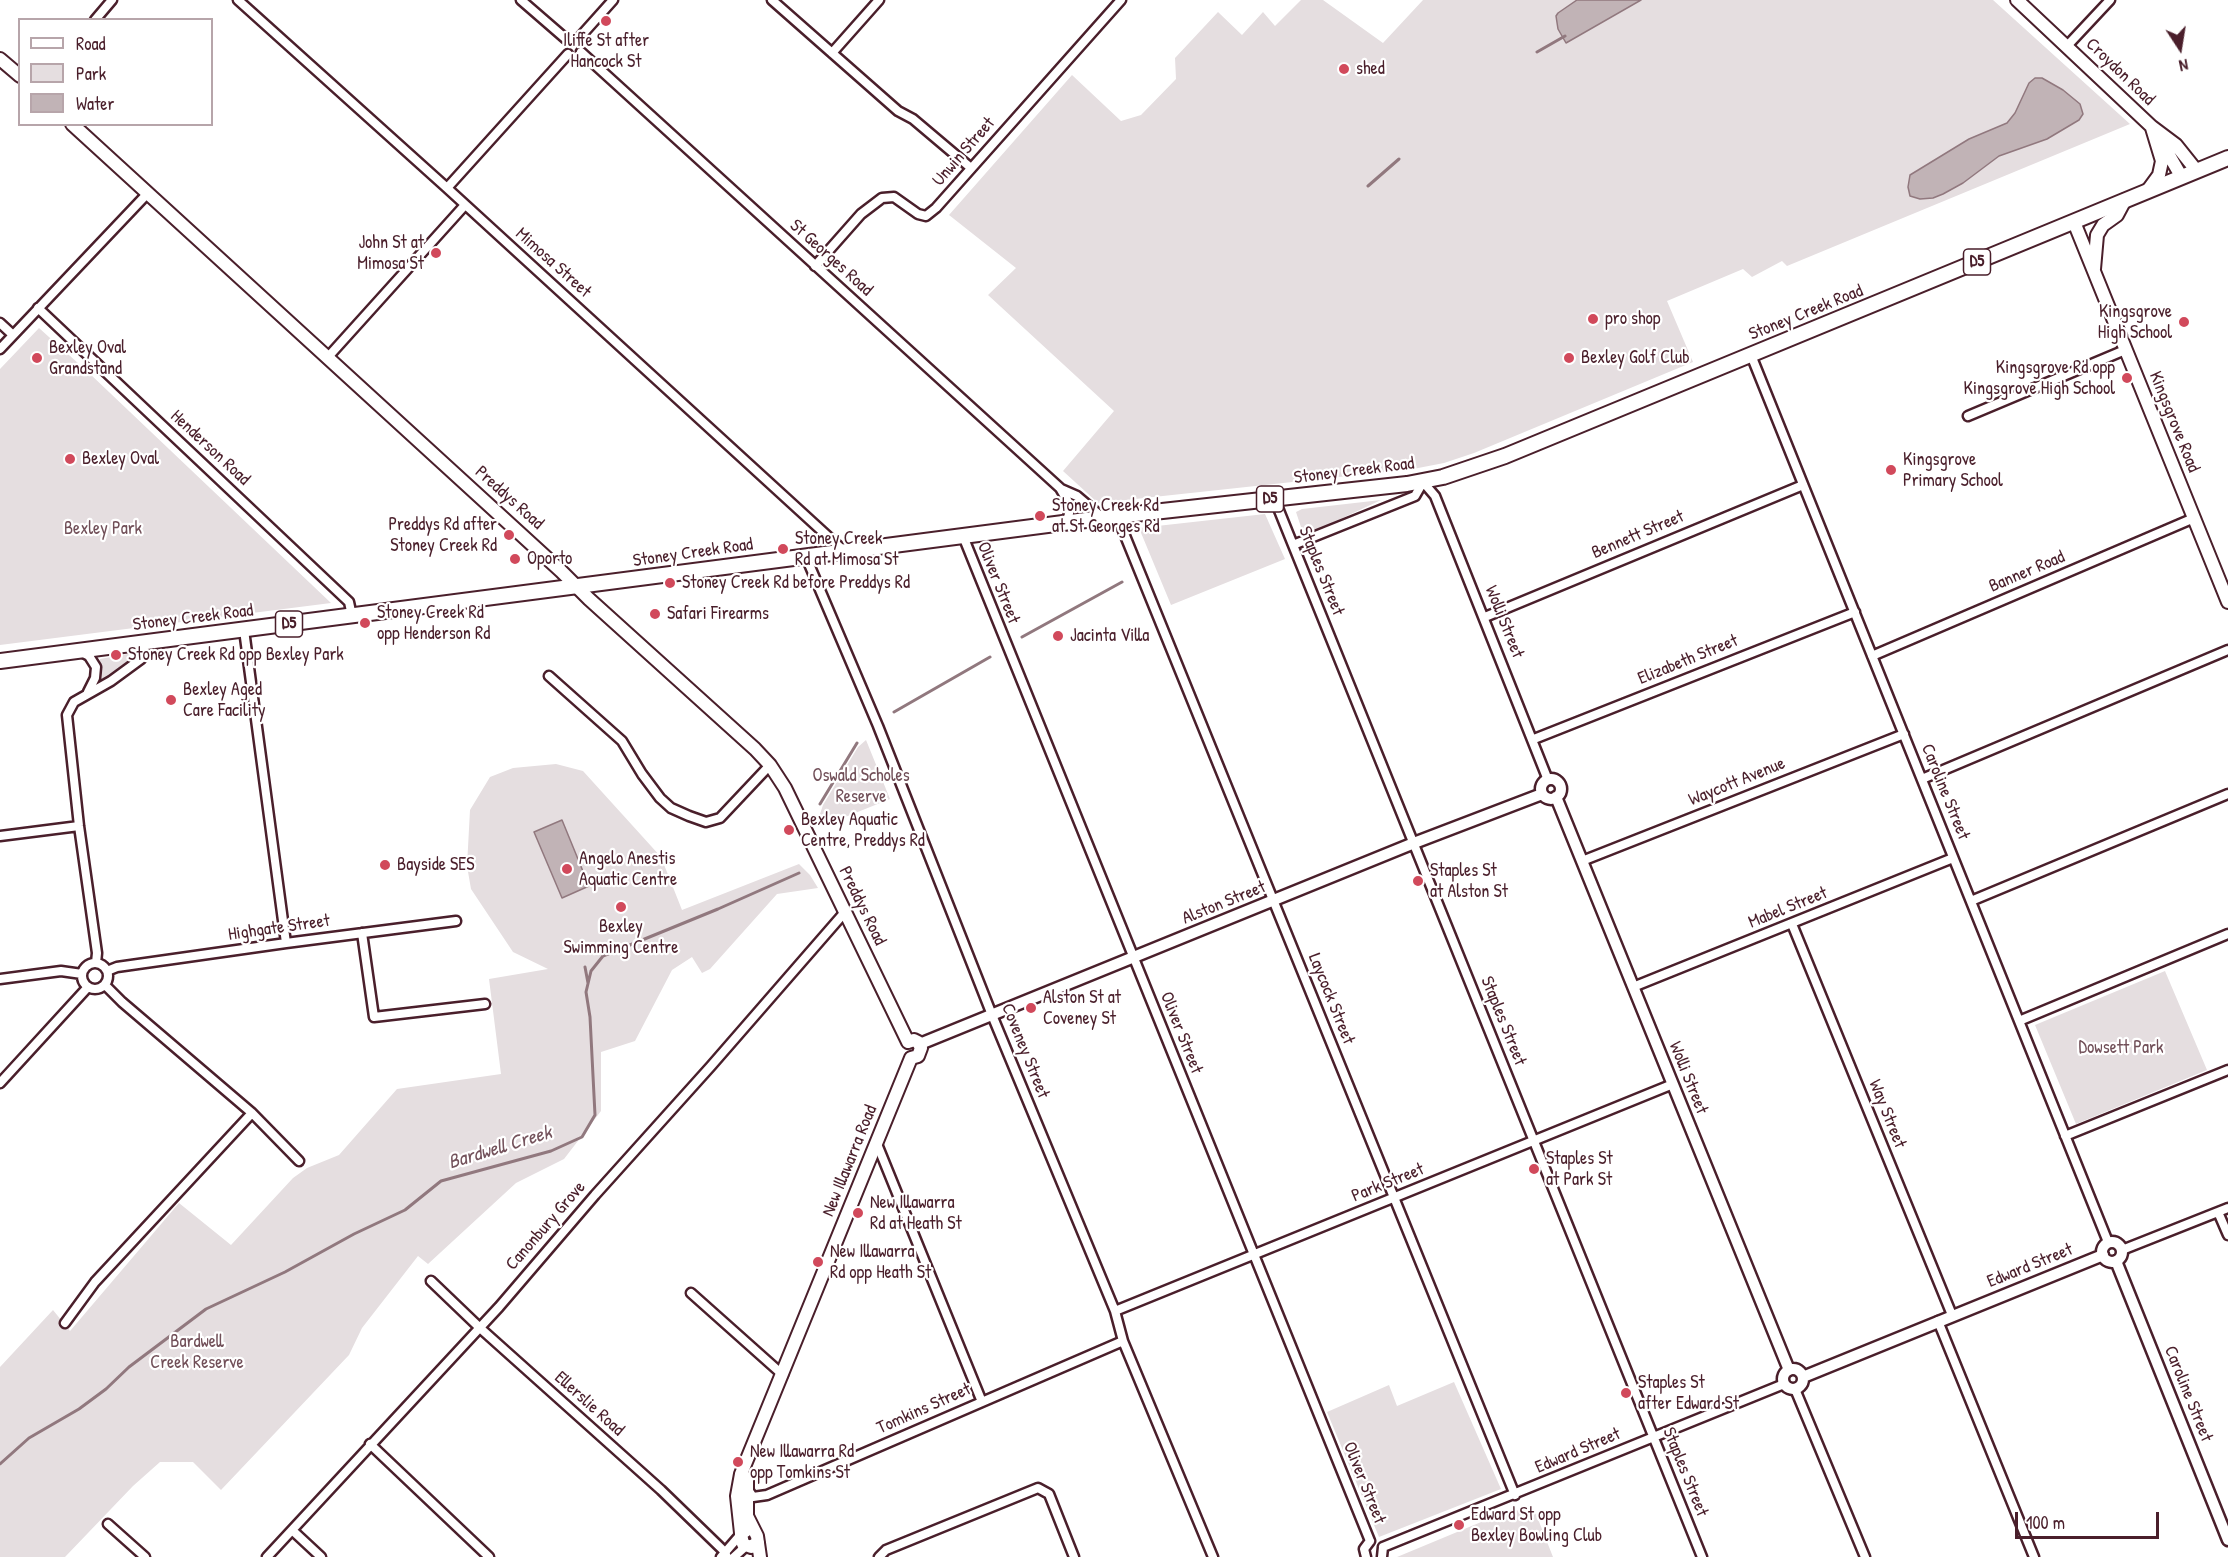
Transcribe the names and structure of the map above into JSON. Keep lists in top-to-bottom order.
{
  "streets": {
    "main road": [
      "Croydon Road",
      "D5",
      "Stoney Creek Road",
      "Kingsgrove Road",
      "Preddys Road",
      "New Illawarra Road"
    ],
    "street": [
      "Unwin Street",
      "St Georges Road",
      "Mimosa Street",
      "Henderson Road",
      "Bennett Street",
      "Staples Street",
      "Banner Road",
      "Oliver Street",
      "Wolli Street",
      "Elizabeth Street",
      "Waycott Avenue",
      "Caroline Street",
      "Alston Street",
      "Mabel Street",
      "Highgate Street",
      "Laycock Street",
      "Coveney Street",
      "Way Street",
      "Park Street",
      "Canonbury Grove",
      "Edward Street",
      "Ellerslie Road",
      "Tomkins Street"
    ]
  },
  "crossings": [
    ["Croydon Road", "Stoney Creek Road"],
    ["Unwin Street", "St Georges Road"],
    ["St Georges Road", "Stoney Creek Road"],
    ["St Georges Road", "Laycock Street"],
    ["Mimosa Street", "Stoney Creek Road"],
    ["Stoney Creek Road", "Kingsgrove Road"],
    ["Stoney Creek Road", "Henderson Road"],
    ["Stoney Creek Road", "Preddys Road"],
    ["Stoney Creek Road", "Staples Street"],
    ["Stoney Creek Road", "Oliver Street"],
    ["Stoney Creek Road", "Wolli Street"],
    ["Stoney Creek Road", "Caroline Street"],
    ["Stoney Creek Road", "Laycock Street"],
    ["Stoney Creek Road", "Coveney Street"],
    ["Kingsgrove Road", "Banner Road"],
    ["Preddys Road", "Alston Street"],
    ["Preddys Road", "New Illawarra Road"],
    ["Preddys Road", "Canonbury Grove"],
    ["Bennett Street", "Wolli Street"],
    ["Bennett Street", "Caroline Street"],
    ["Staples Street", "Alston Street"],
    ["Staples Street", "Park Street"],
    ["Staples Street", "Edward Street"],
    ["Banner Road", "Caroline Street"],
    ["Oliver Street", "Alston Street"],
    ["Oliver Street", "Park Street"],
    ["Wolli Street", "Elizabeth Street"],
    ["Wolli Street", "Waycott Avenue"],
    ["Wolli Street", "Alston Street"],
    ["Wolli Street", "Mabel Street"],
    ["Wolli Street", "Park Street"],
    ["Wolli Street", "Edward Street"],
    ["Elizabeth Street", "Caroline Street"],
    ["Waycott Avenue", "Caroline Street"],
    ["Caroline Street", "Mabel Street"],
    ["Caroline Street", "Edward Street"],
    ["Alston Street", "Laycock Street"],
    ["Alston Street", "Coveney Street"],
    ["Mabel Street", "Way Street"],
    ["Laycock Street", "Park Street"],
    ["Laycock Street", "Edward Street"],
    ["Coveney Street", "Park Street"],
    ["Coveney Street", "Tomkins Street"],
    ["Way Street", "Edward Street"],
    ["New Illawarra Road", "Tomkins Street"],
    ["Canonbury Grove", "Ellerslie Road"]
  ],
  "water": ["Bardwell Creek"],
  "parks": [
    "Bexley Park",
    "Oswald Scholes Reserve",
    "Dowsett Park",
    "Bardwell Creek Reserve"
  ],
  "places": [
    "Iliffe St after Hancock St",
    "shed",
    "John St at Mimosa St",
    "pro shop",
    "Kingsgrove High School",
    "Bexley Oval Grandstand",
    "Bexley Golf Club",
    "Kingsgrove Rd opp Kingsgrove High School",
    "Bexley Oval",
    "Kingsgrove Primary School",
    "Stoney Creek Rd at St Georges Rd",
    "Preddys Rd after Stoney Creek Rd",
    "Stoney Creek Rd at Mimosa St",
    "Oporto",
    "Stoney Creek Rd before Preddys Rd",
    "Safari Firearms",
    "Stoney Creek Rd opp Henderson Rd",
    "Jacinta Villa",
    "Stoney Creek Rd opp Bexley Park",
    "Bexley Aged Care Facility",
    "Bexley Aquatic Centre, Preddys Rd",
    "Bayside SES",
    "Angelo Anestis Aquatic Centre",
    "Staples St at Alston St",
    "Bexley Swimming Centre",
    "Alston St at Coveney St",
    "Staples St at Park St",
    "New Illawarra Rd at Heath St",
    "New Illawarra Rd opp Heath St",
    "Staples St after Edward St",
    "New Illawarra Rd opp Tomkins St",
    "Edward St opp Bexley Bowling Club"
  ],
  "legend": ["Road", "Park", "Water"],
  "scale_bar": "100 m",
  "north": "bottom"
}
